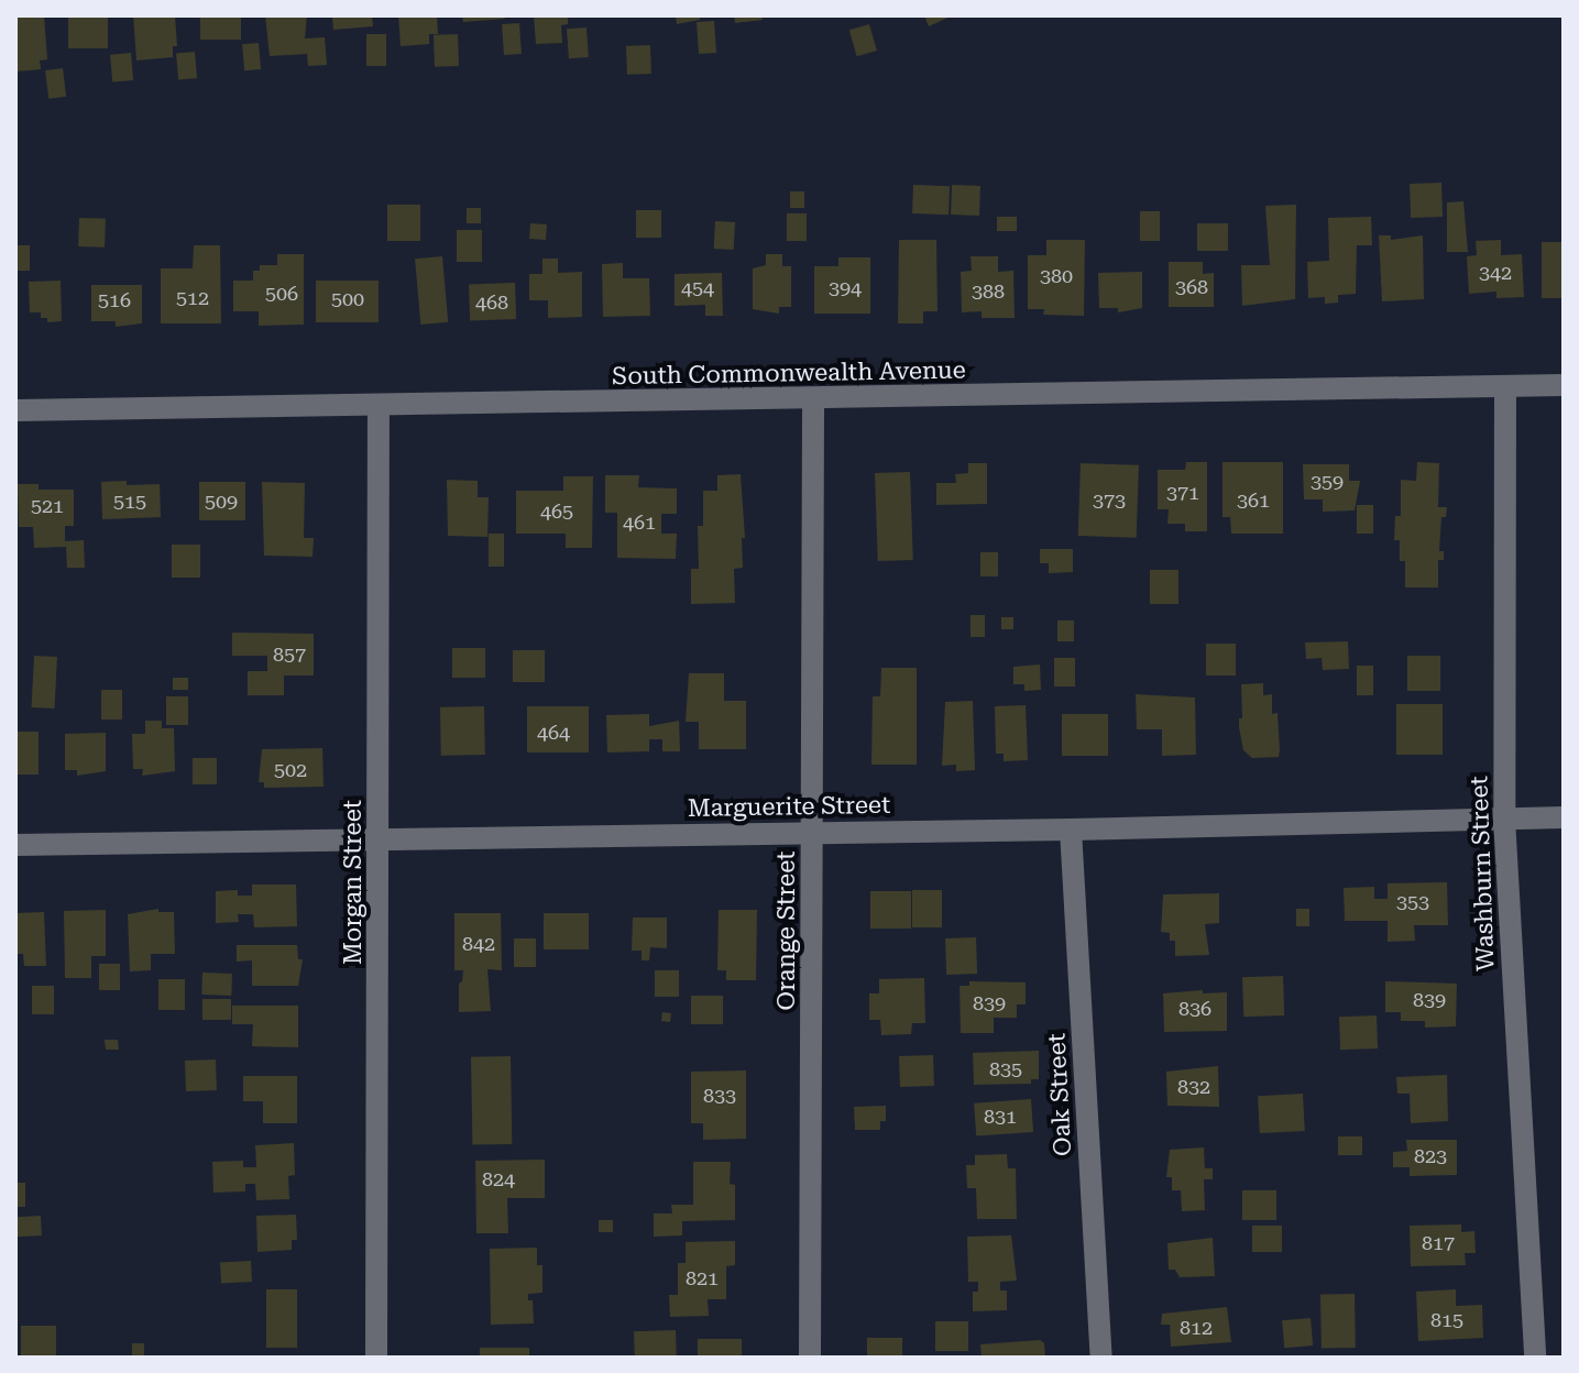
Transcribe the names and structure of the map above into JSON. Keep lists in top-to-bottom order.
{
  "streets": {
    "street": [
      "South Commonwealth Avenue",
      "Marguerite Street",
      "Washburn Street",
      "Morgan Street",
      "Orange Street",
      "Oak Street"
    ]
  },
  "crossings": [
    ["South Commonwealth Avenue", "Washburn Street"],
    ["South Commonwealth Avenue", "Morgan Street"],
    ["South Commonwealth Avenue", "Orange Street"],
    ["Marguerite Street", "Washburn Street"],
    ["Marguerite Street", "Morgan Street"],
    ["Marguerite Street", "Orange Street"],
    ["Marguerite Street", "Oak Street"]
  ],
  "house_numbers": [
    "342",
    "380",
    "368",
    "454",
    "394",
    "388",
    "506",
    "512",
    "500",
    "516",
    "468",
    "359",
    "371",
    "373",
    "361",
    "515",
    "509",
    "521",
    "465",
    "461",
    "857",
    "464",
    "502",
    "353",
    "842",
    "839",
    "839",
    "836",
    "835",
    "832",
    "833",
    "831",
    "823",
    "824",
    "817",
    "821",
    "815",
    "812"
  ]
}
